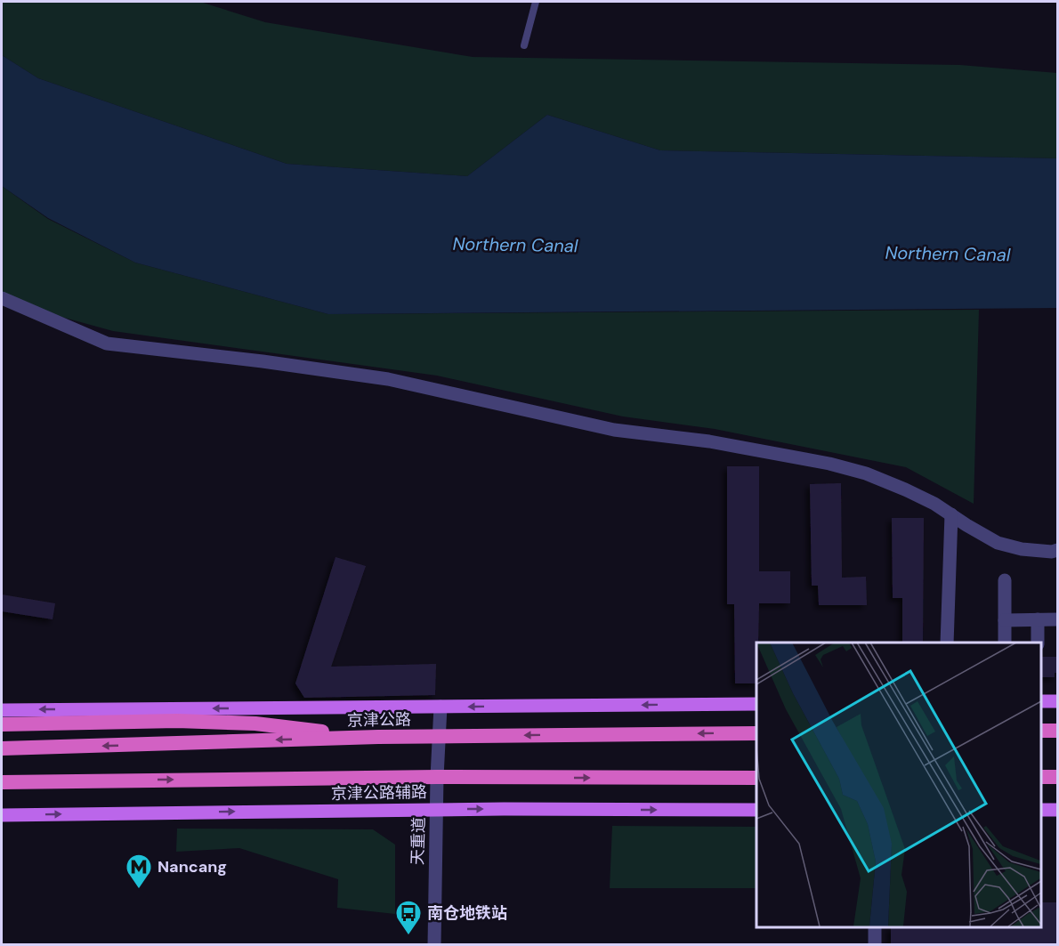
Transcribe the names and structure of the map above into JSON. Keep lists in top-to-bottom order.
{
  "streets": {
    "highway": ["京津公路"],
    "main road": ["京津公路辅路"],
    "street": ["天重道"]
  },
  "crossings": [
    ["京津公路", "天重道"],
    ["京津公路辅路", "天重道"]
  ],
  "water": ["Northern Canal"],
  "places": {
    "metro station": ["Nancang"],
    "bus stop": ["南仓地铁站"]
  }
}
